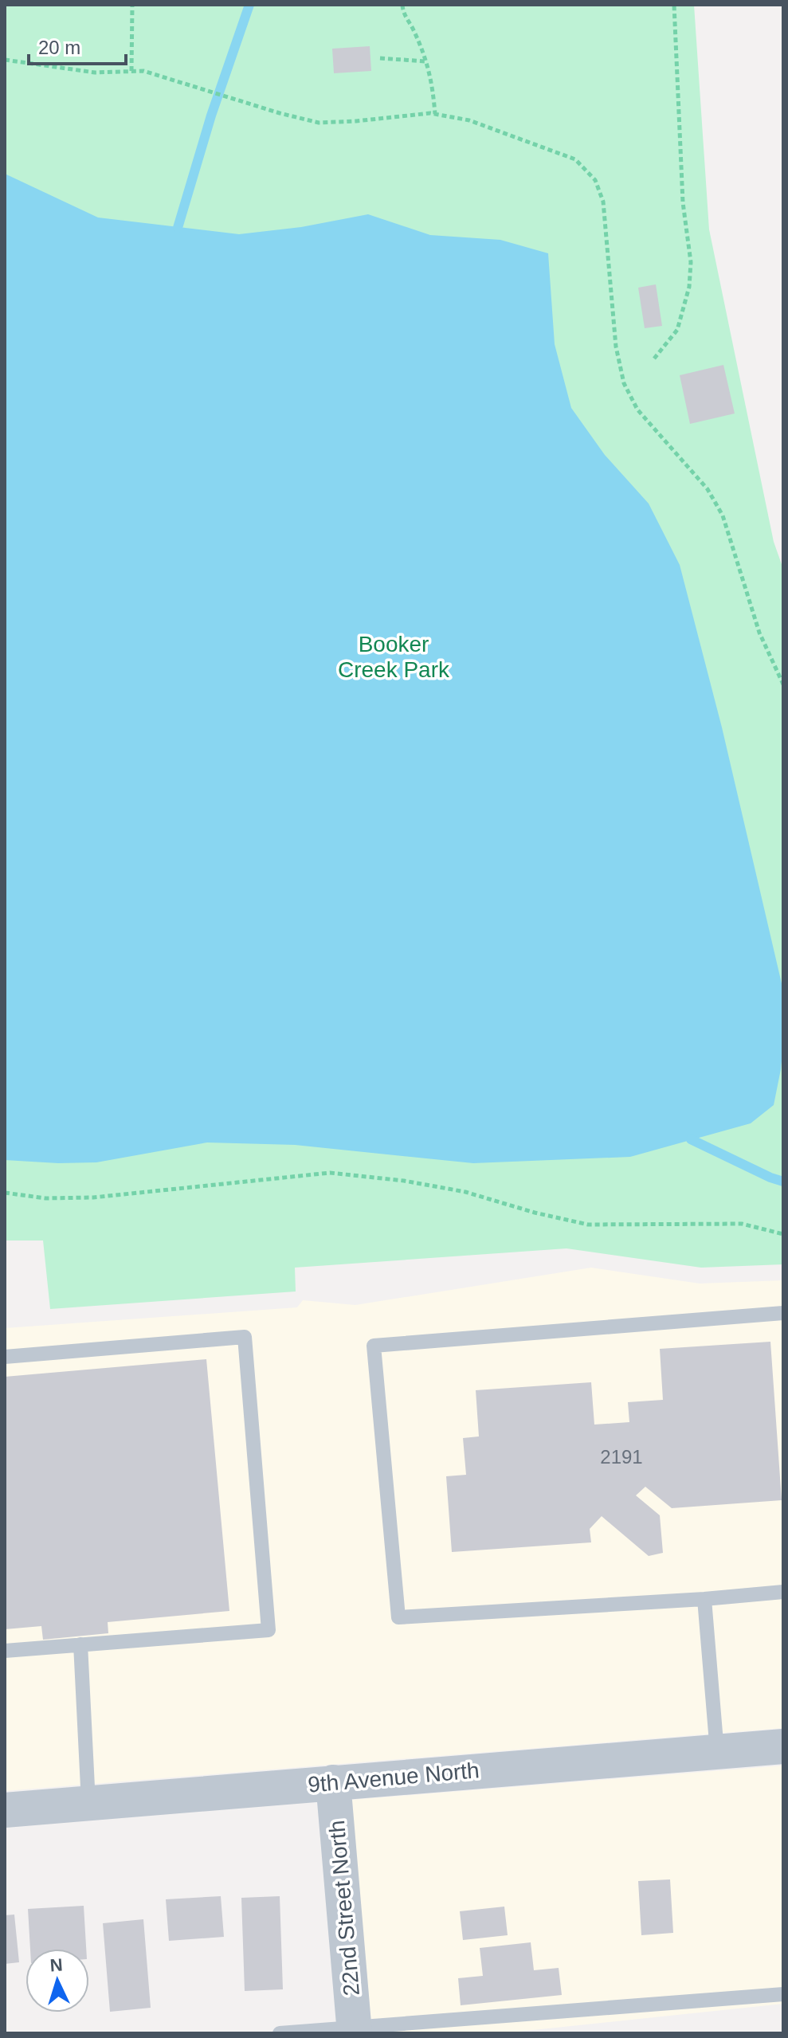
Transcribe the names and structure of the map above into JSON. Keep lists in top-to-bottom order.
{
  "streets": {
    "street": ["9th Avenue North", "22nd Street North"]
  },
  "crossings": [
    ["9th Avenue North", "22nd Street North"]
  ],
  "parks": ["Booker Creek Park"],
  "house_numbers": ["2191"],
  "scale_bar": "20 m",
  "north": "top"
}
